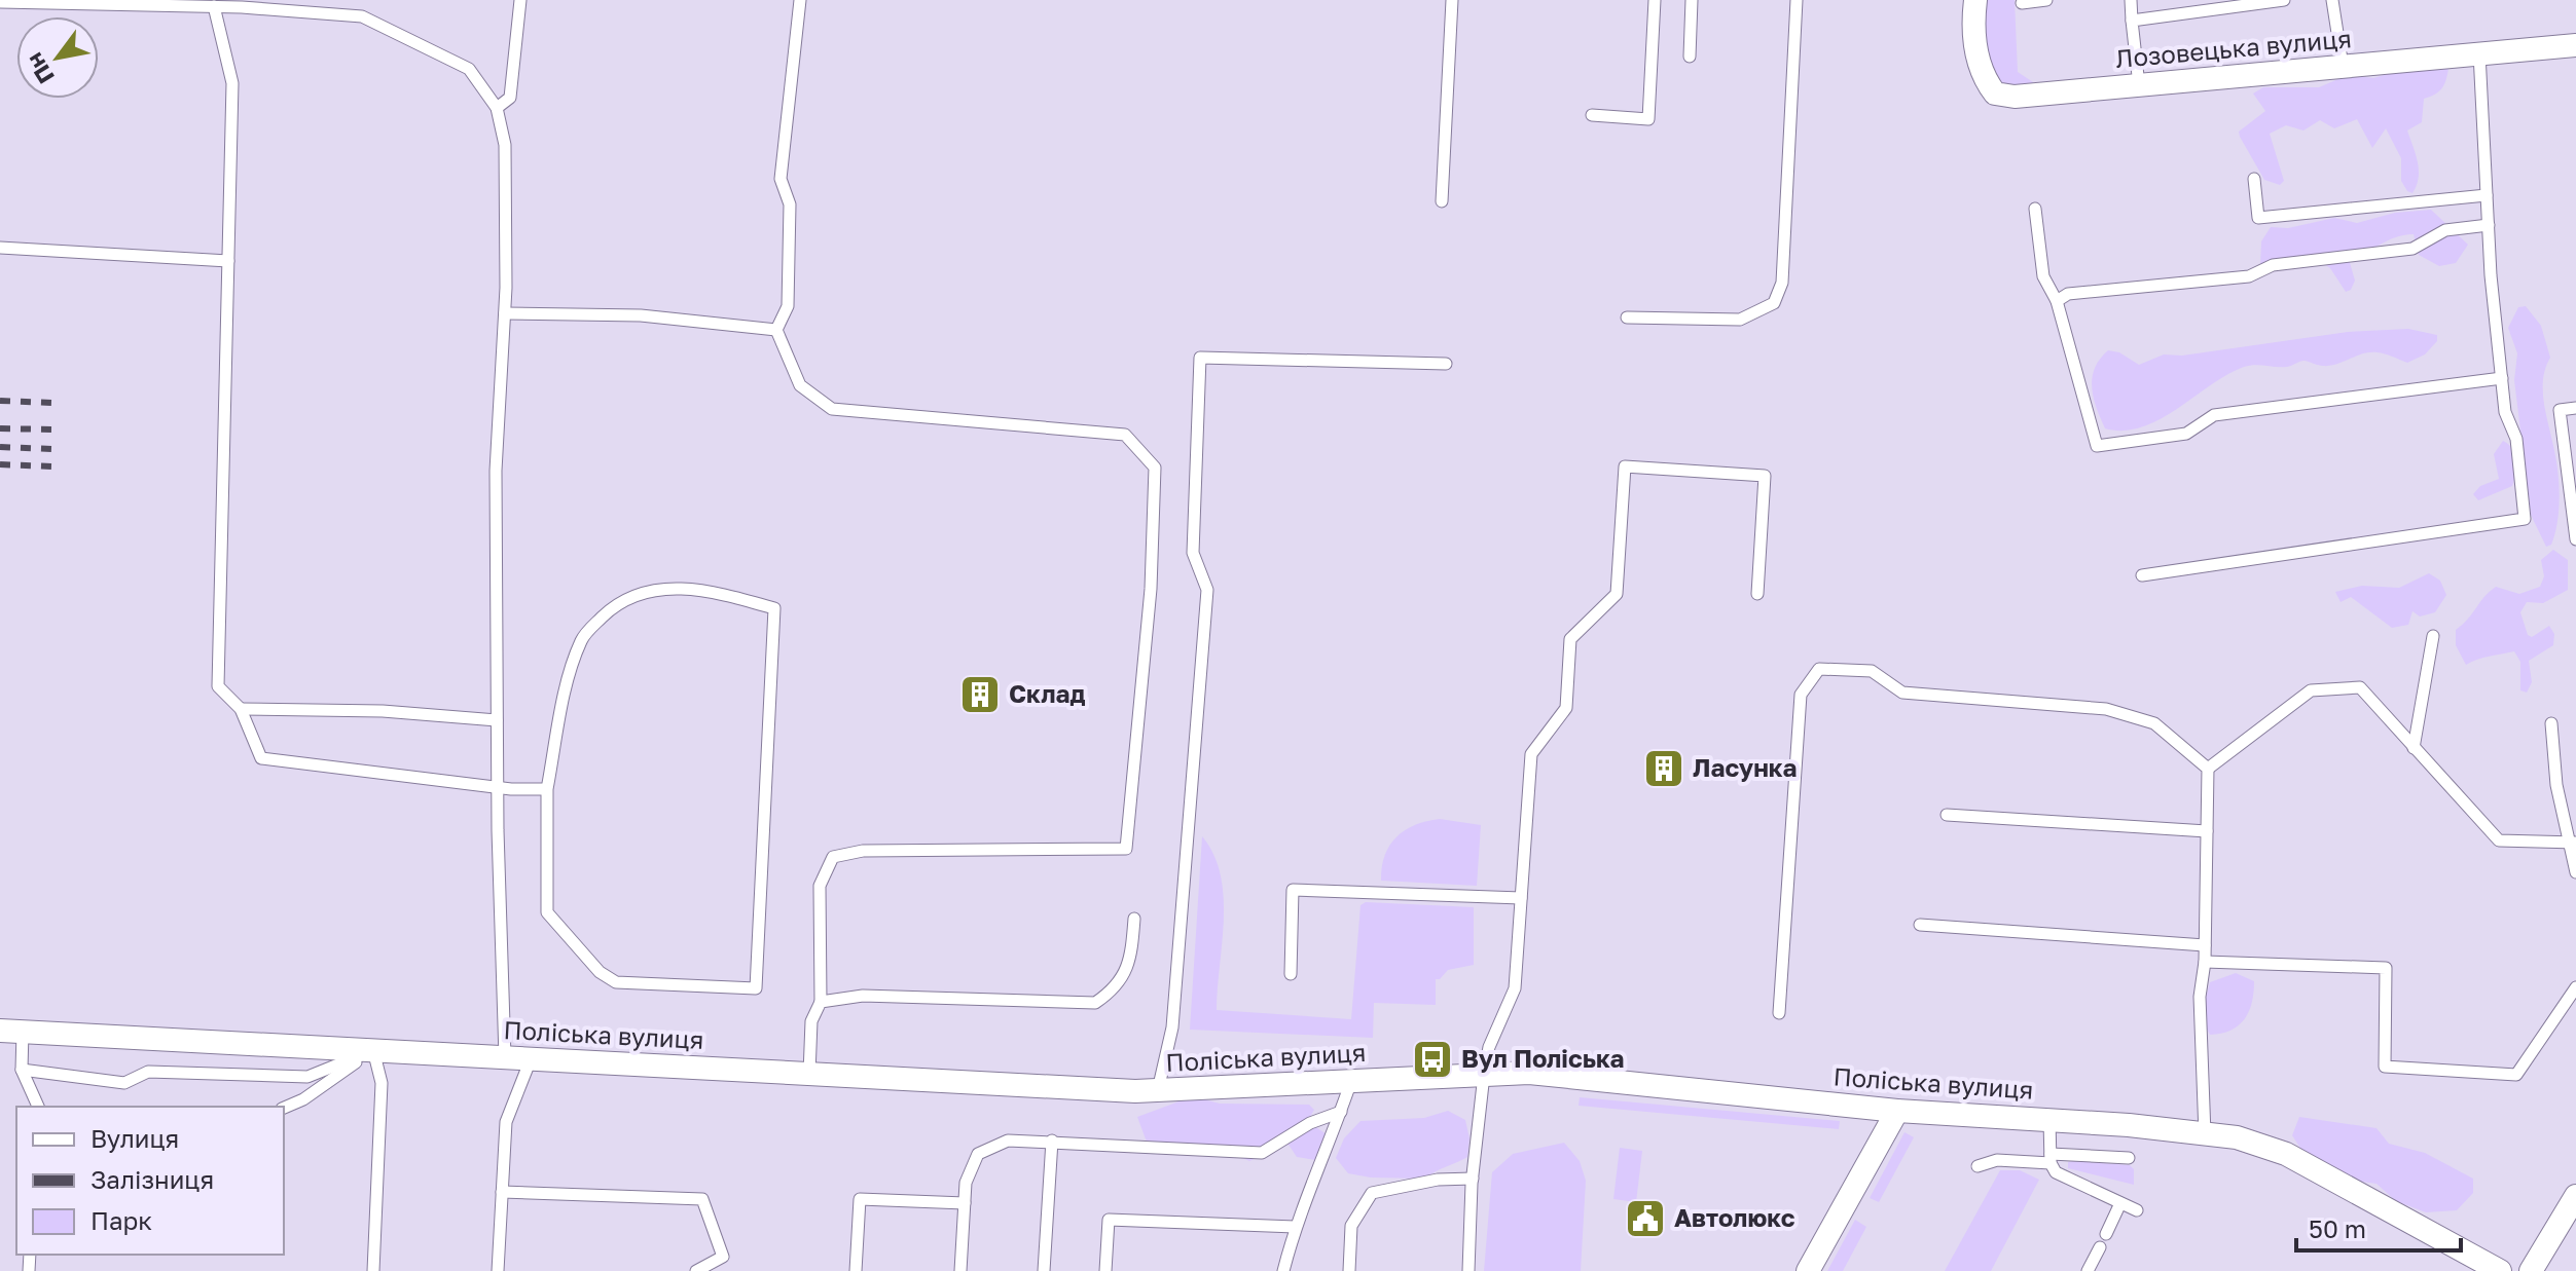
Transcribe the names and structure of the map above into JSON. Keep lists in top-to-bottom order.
{
  "streets": {
    "street": ["Лозовецька вулиця", "Поліська вулиця"]
  },
  "places": {
    "building": ["Склад", "Ласунка"],
    "bus stop": ["Вул Поліська"],
    "public building": ["Автолюкс"]
  },
  "legend": ["Вулиця", "Залізниця", "Парк"],
  "scale_bar": "50 m",
  "north": "bottom left"
}
